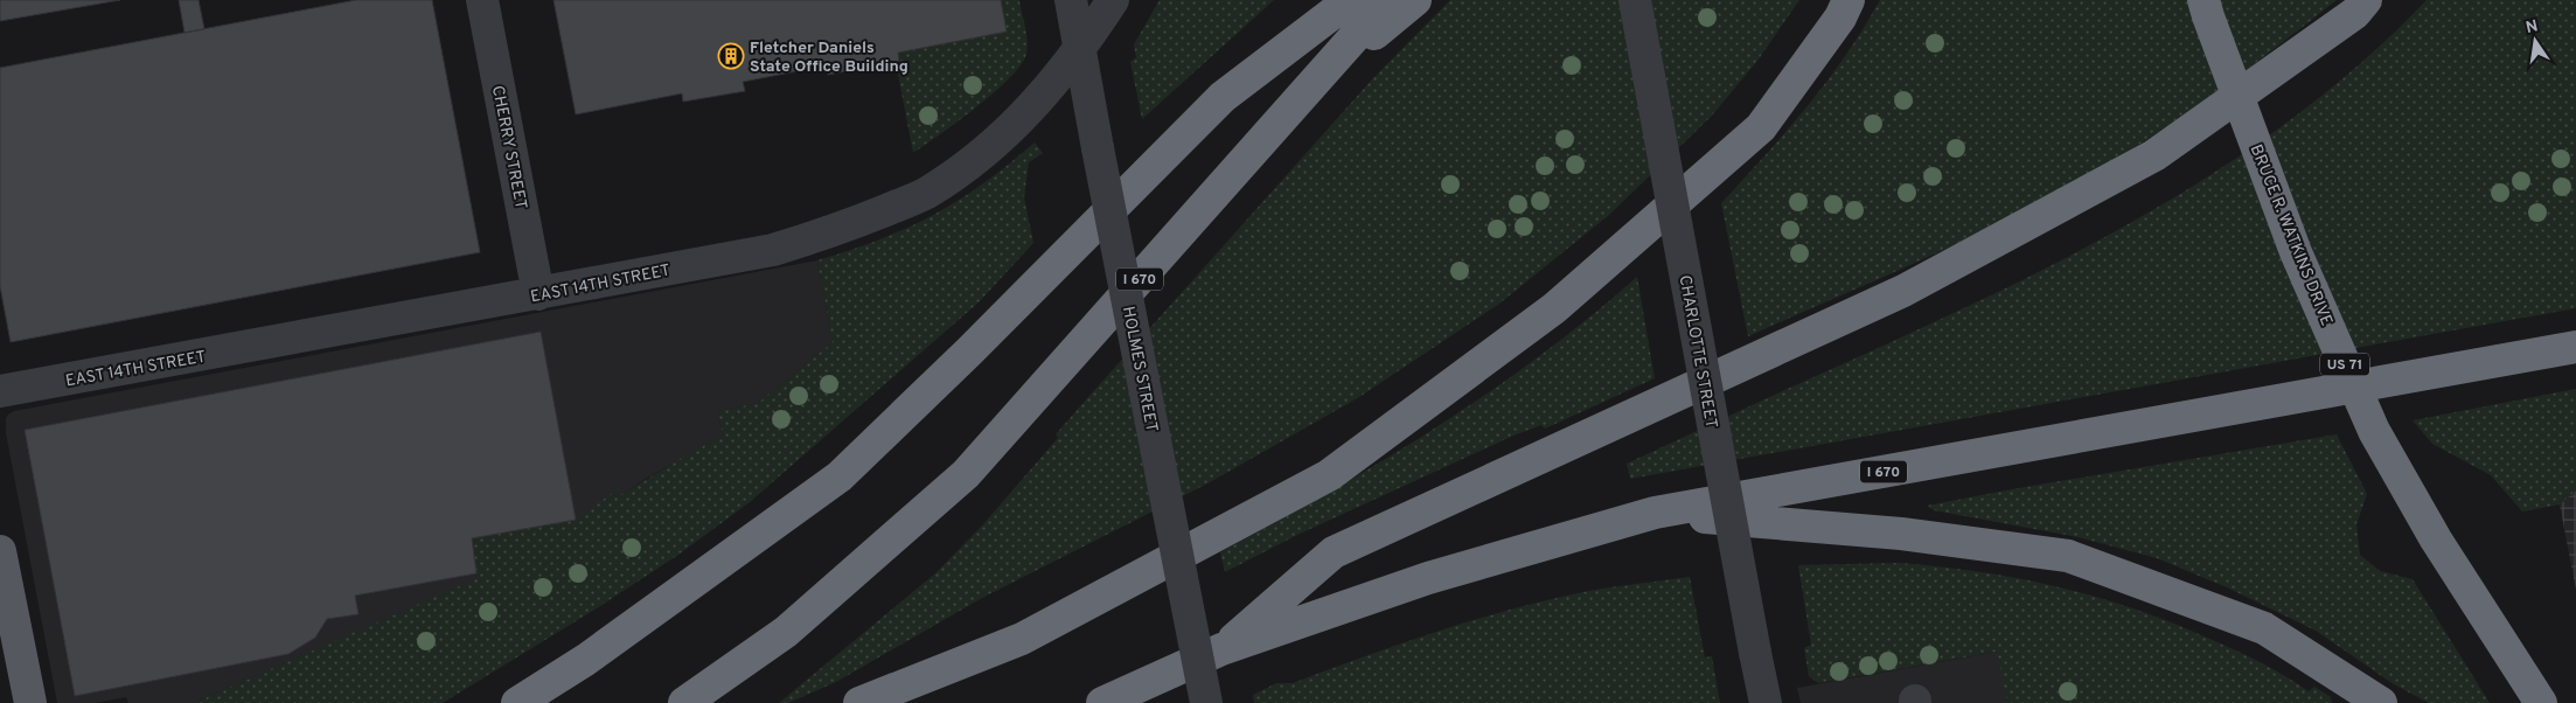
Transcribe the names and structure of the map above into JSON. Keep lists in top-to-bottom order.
{
  "streets": {
    "highway": ["BRUCE R. WATKINS DRIVE", "I 670", "US 71"],
    "street": [
      "CHERRY STREET",
      "EAST 14TH STREET",
      "CHARLOTTE STREET",
      "HOLMES STREET"
    ]
  },
  "crossings": [
    ["CHERRY STREET", "EAST 14TH STREET"],
    ["EAST 14TH STREET", "HOLMES STREET"]
  ],
  "places": {
    "building": ["Fletcher Daniels State Office Building"]
  },
  "north": "top"
}
